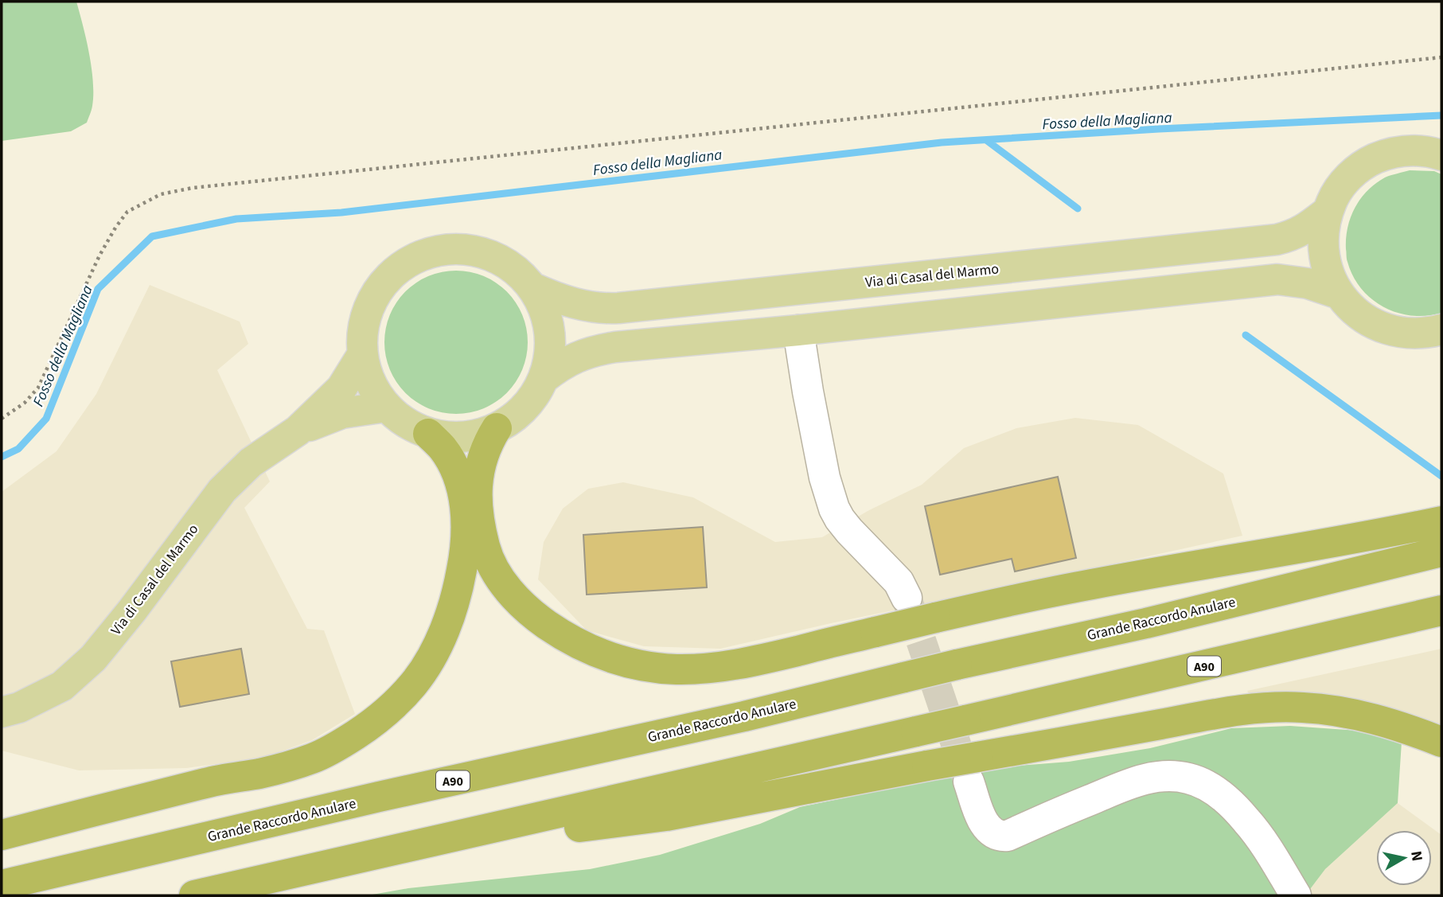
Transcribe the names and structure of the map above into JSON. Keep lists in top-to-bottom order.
{
  "streets": {
    "highway": ["Grande Raccordo Anulare", "A90"],
    "main road": ["Via di Casal del Marmo"]
  },
  "water": ["Fosso della Magliana"],
  "north": "right"
}
